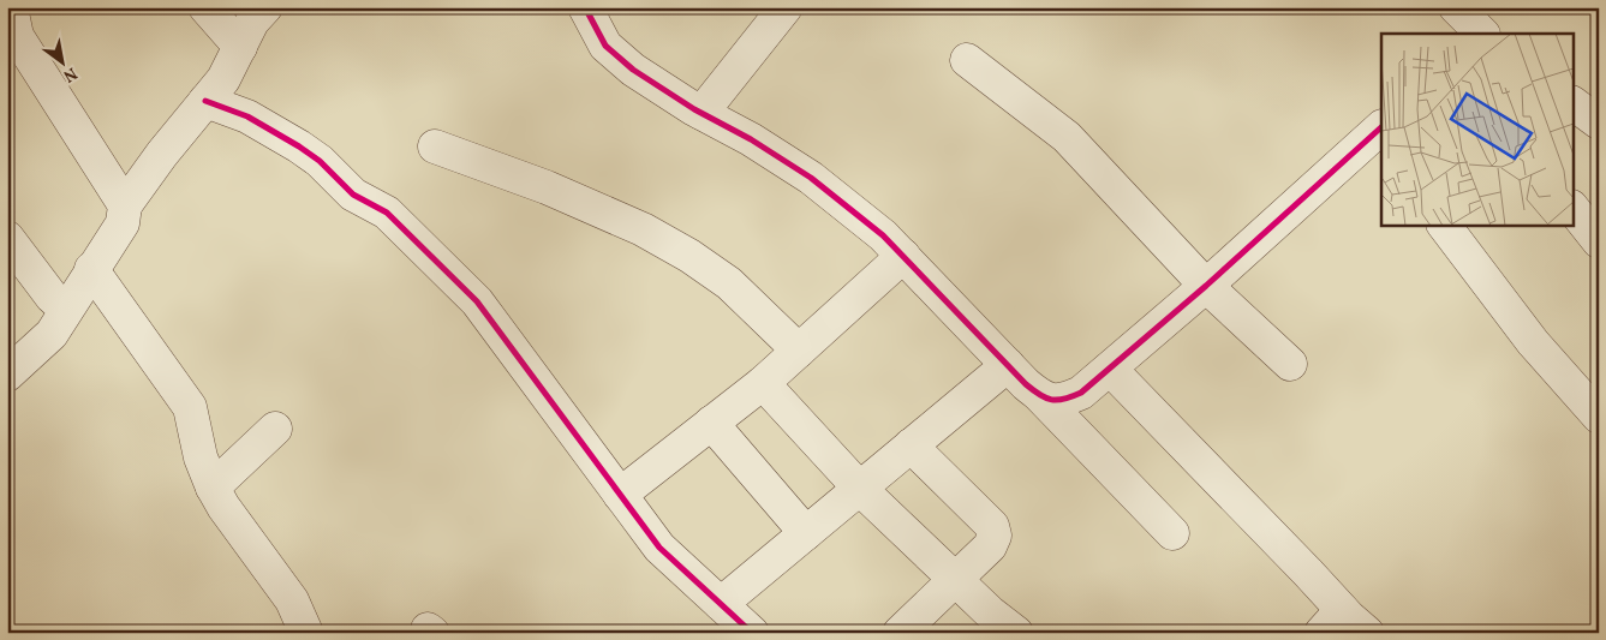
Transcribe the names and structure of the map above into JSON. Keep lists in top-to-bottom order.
{
  "north": "bottom right"
}
